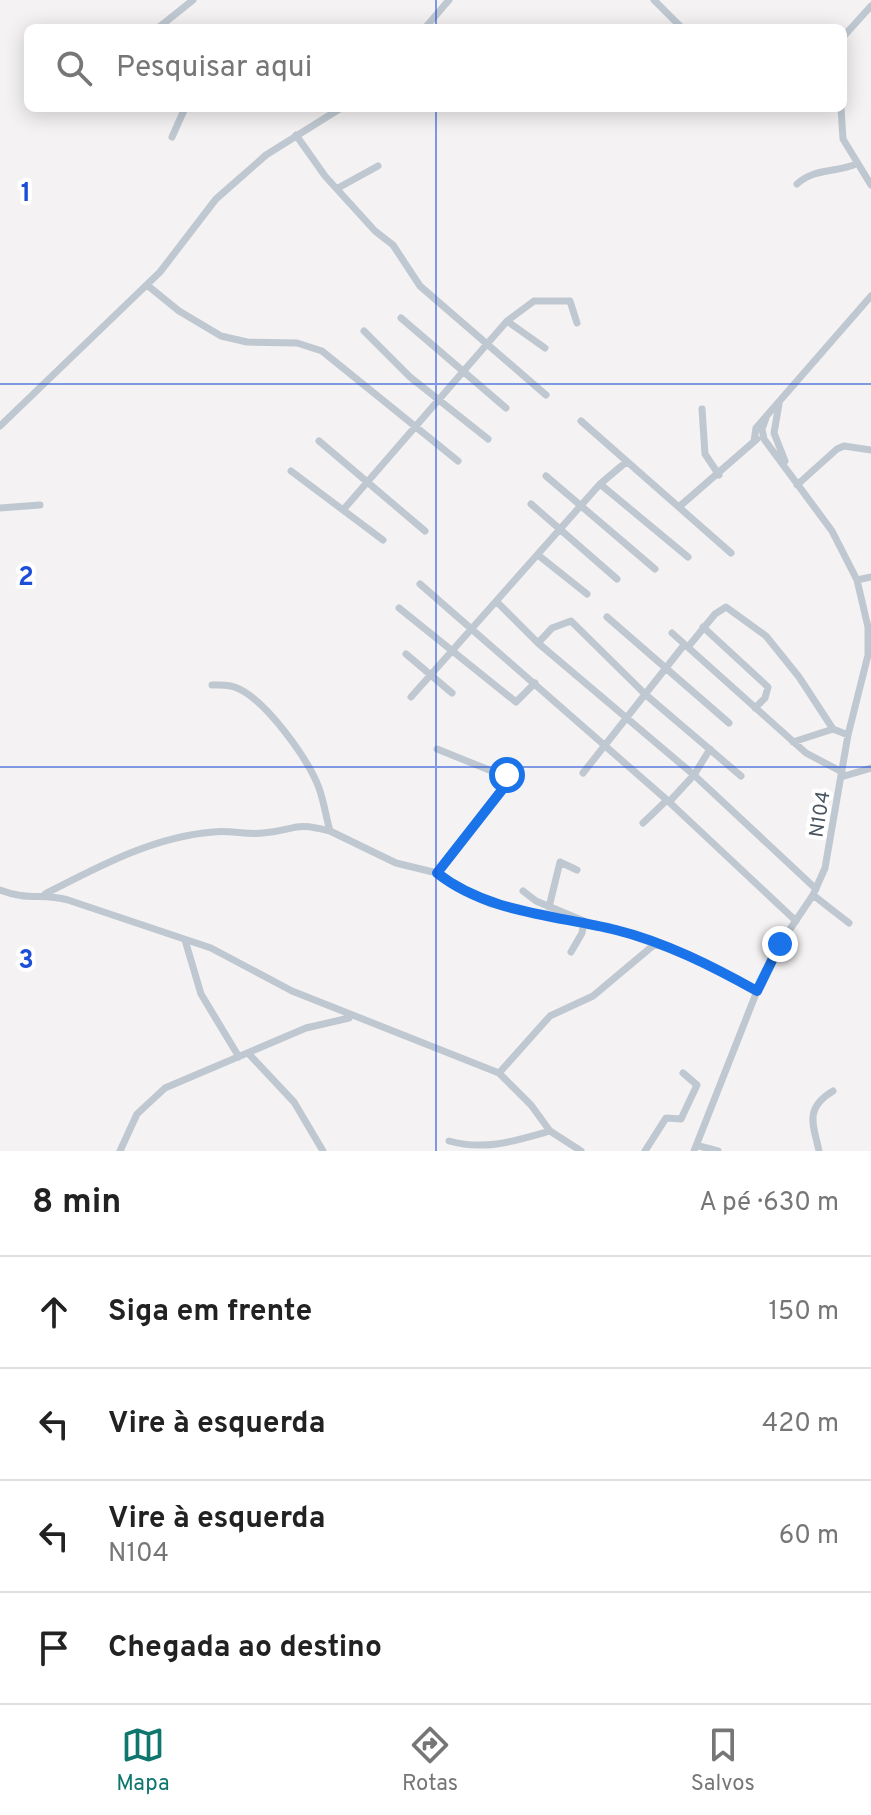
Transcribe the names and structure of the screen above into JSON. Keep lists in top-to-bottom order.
{
  "streets": {
    "street": ["N104"]
  },
  "page": {
    "search": "Pesquisar aqui",
    "heading": ["8 min", "A pé · 630 m"],
    "list": [
      ["Siga em frente", "150 m"],
      ["Vire à esquerda", "420 m"],
      ["Vire à esquerda", "N104", "60 m"],
      "Chegada ao destino"
    ],
    "nav": ["Mapa", "Rotas", "Salvos"]
  },
  "grid": {
    "rows": ["1", "2", "3"]
  }
}
